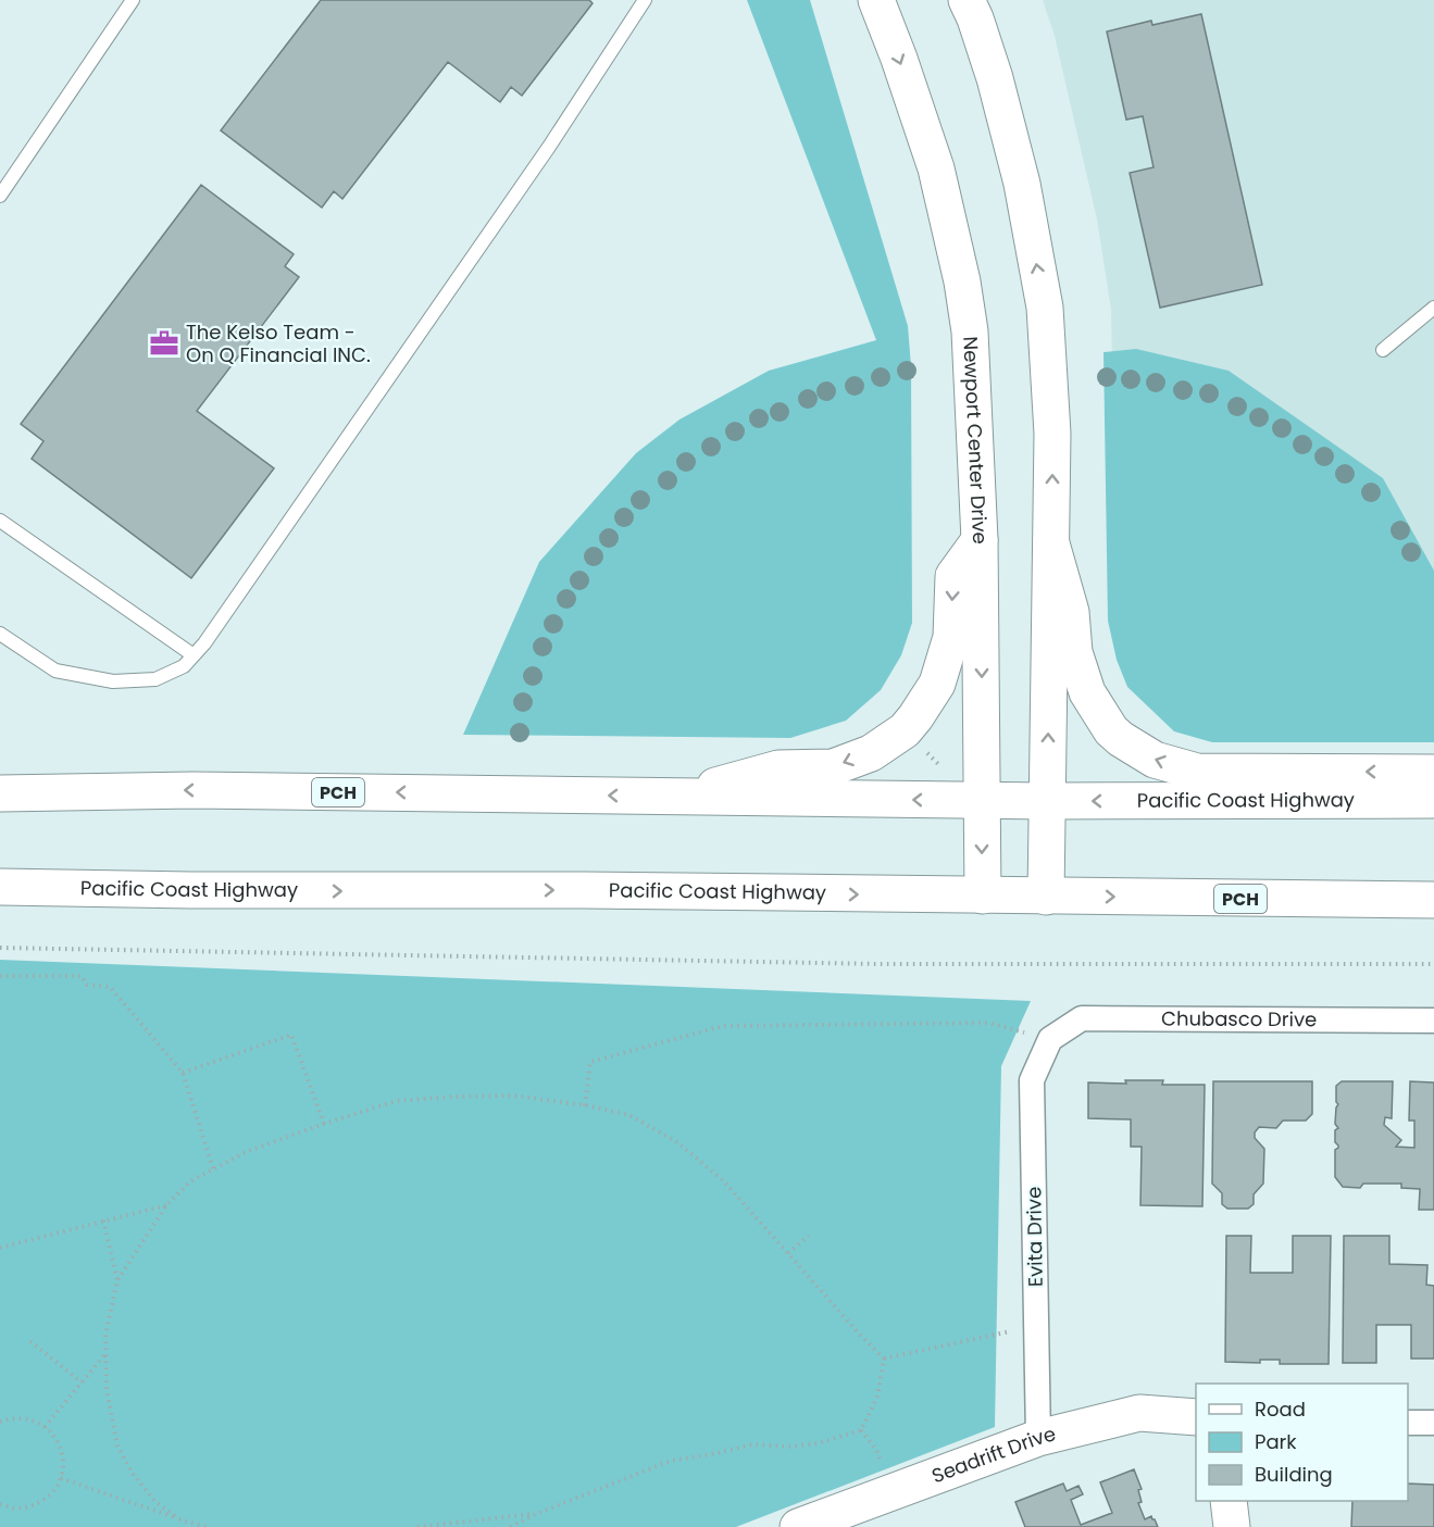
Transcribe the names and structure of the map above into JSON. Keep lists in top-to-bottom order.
{
  "streets": {
    "main road": [
      "Newport Center Drive",
      "PCH",
      "Pacific Coast Highway",
      "Seadrift Drive"
    ],
    "street": ["Chubasco Drive", "Evita Drive"]
  },
  "crossings": [
    ["Newport Center Drive", "Pacific Coast Highway"],
    ["Chubasco Drive", "Evita Drive"],
    ["Evita Drive", "Seadrift Drive"]
  ],
  "places": {
    "office": ["The Kelso Team - On Q Financial INC."]
  },
  "legend": ["Road", "Park", "Building"]
}
